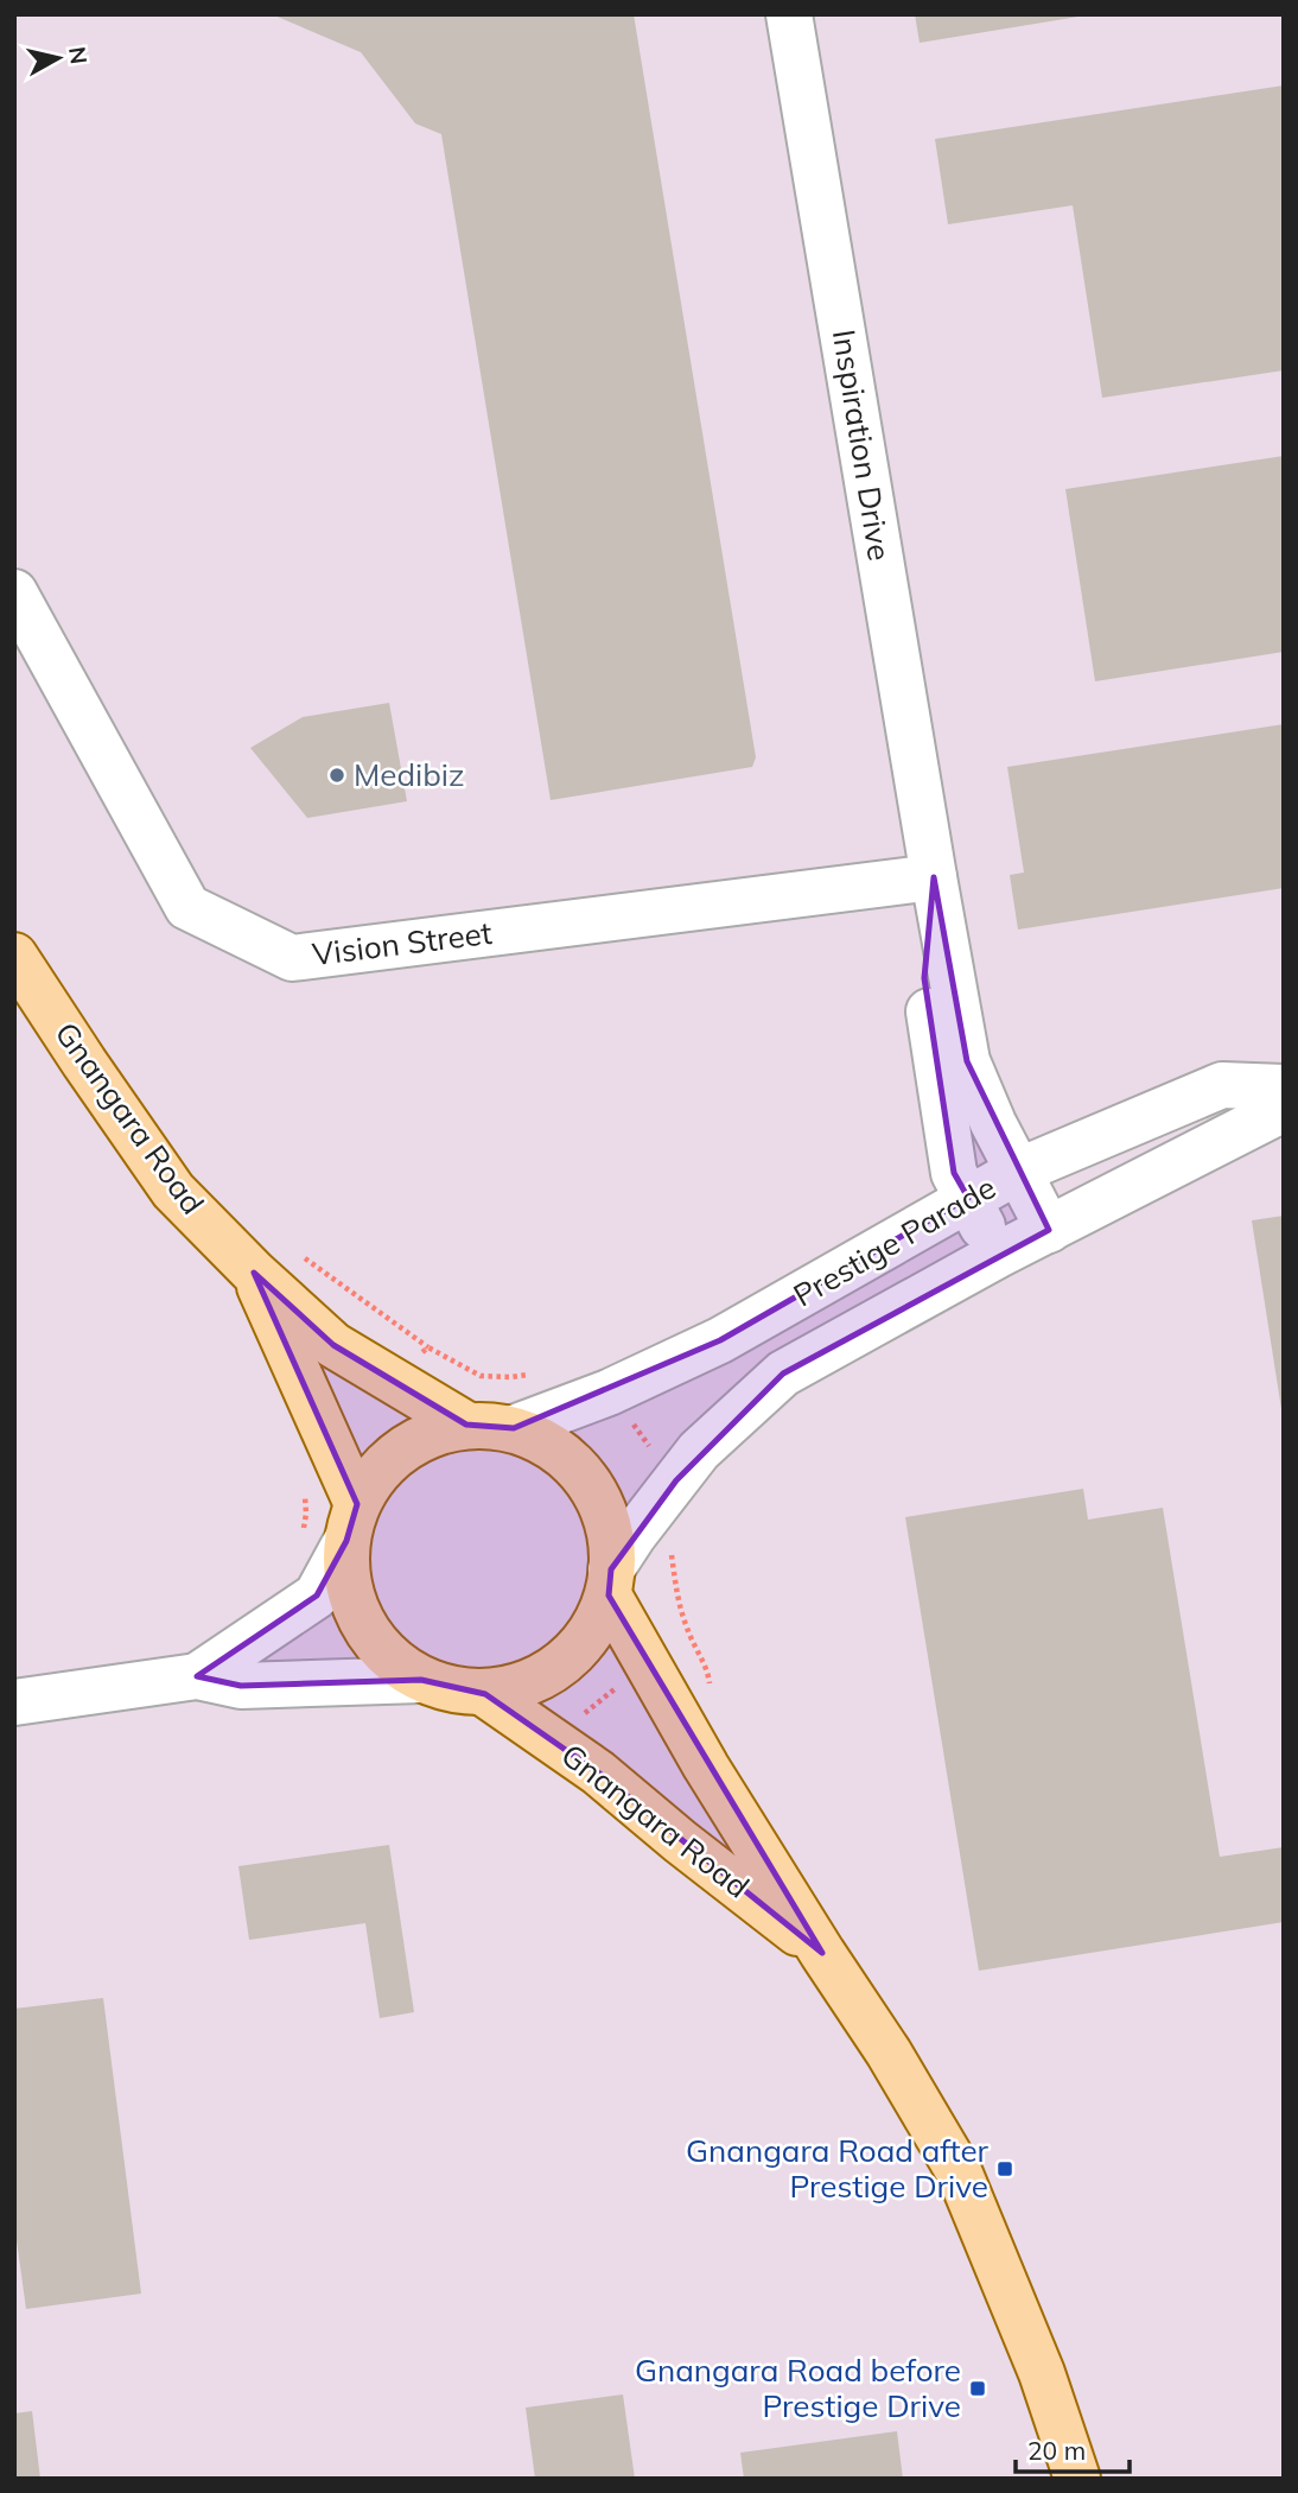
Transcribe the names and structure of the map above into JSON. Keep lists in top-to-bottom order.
{
  "streets": {
    "main road": ["Gnangara Road"],
    "street": ["Inspiration Drive", "Vision Street", "Prestige Parade"]
  },
  "crossings": [
    ["Inspiration Drive", "Vision Street"],
    ["Inspiration Drive", "Prestige Parade"],
    ["Gnangara Road", "Prestige Parade"]
  ],
  "places": {
    "other": ["Medibiz"],
    "transit": ["Gnangara Road after Prestige Drive", "Gnangara Road before Prestige Drive"]
  },
  "scale_bar": "20 m",
  "north": "right"
}
